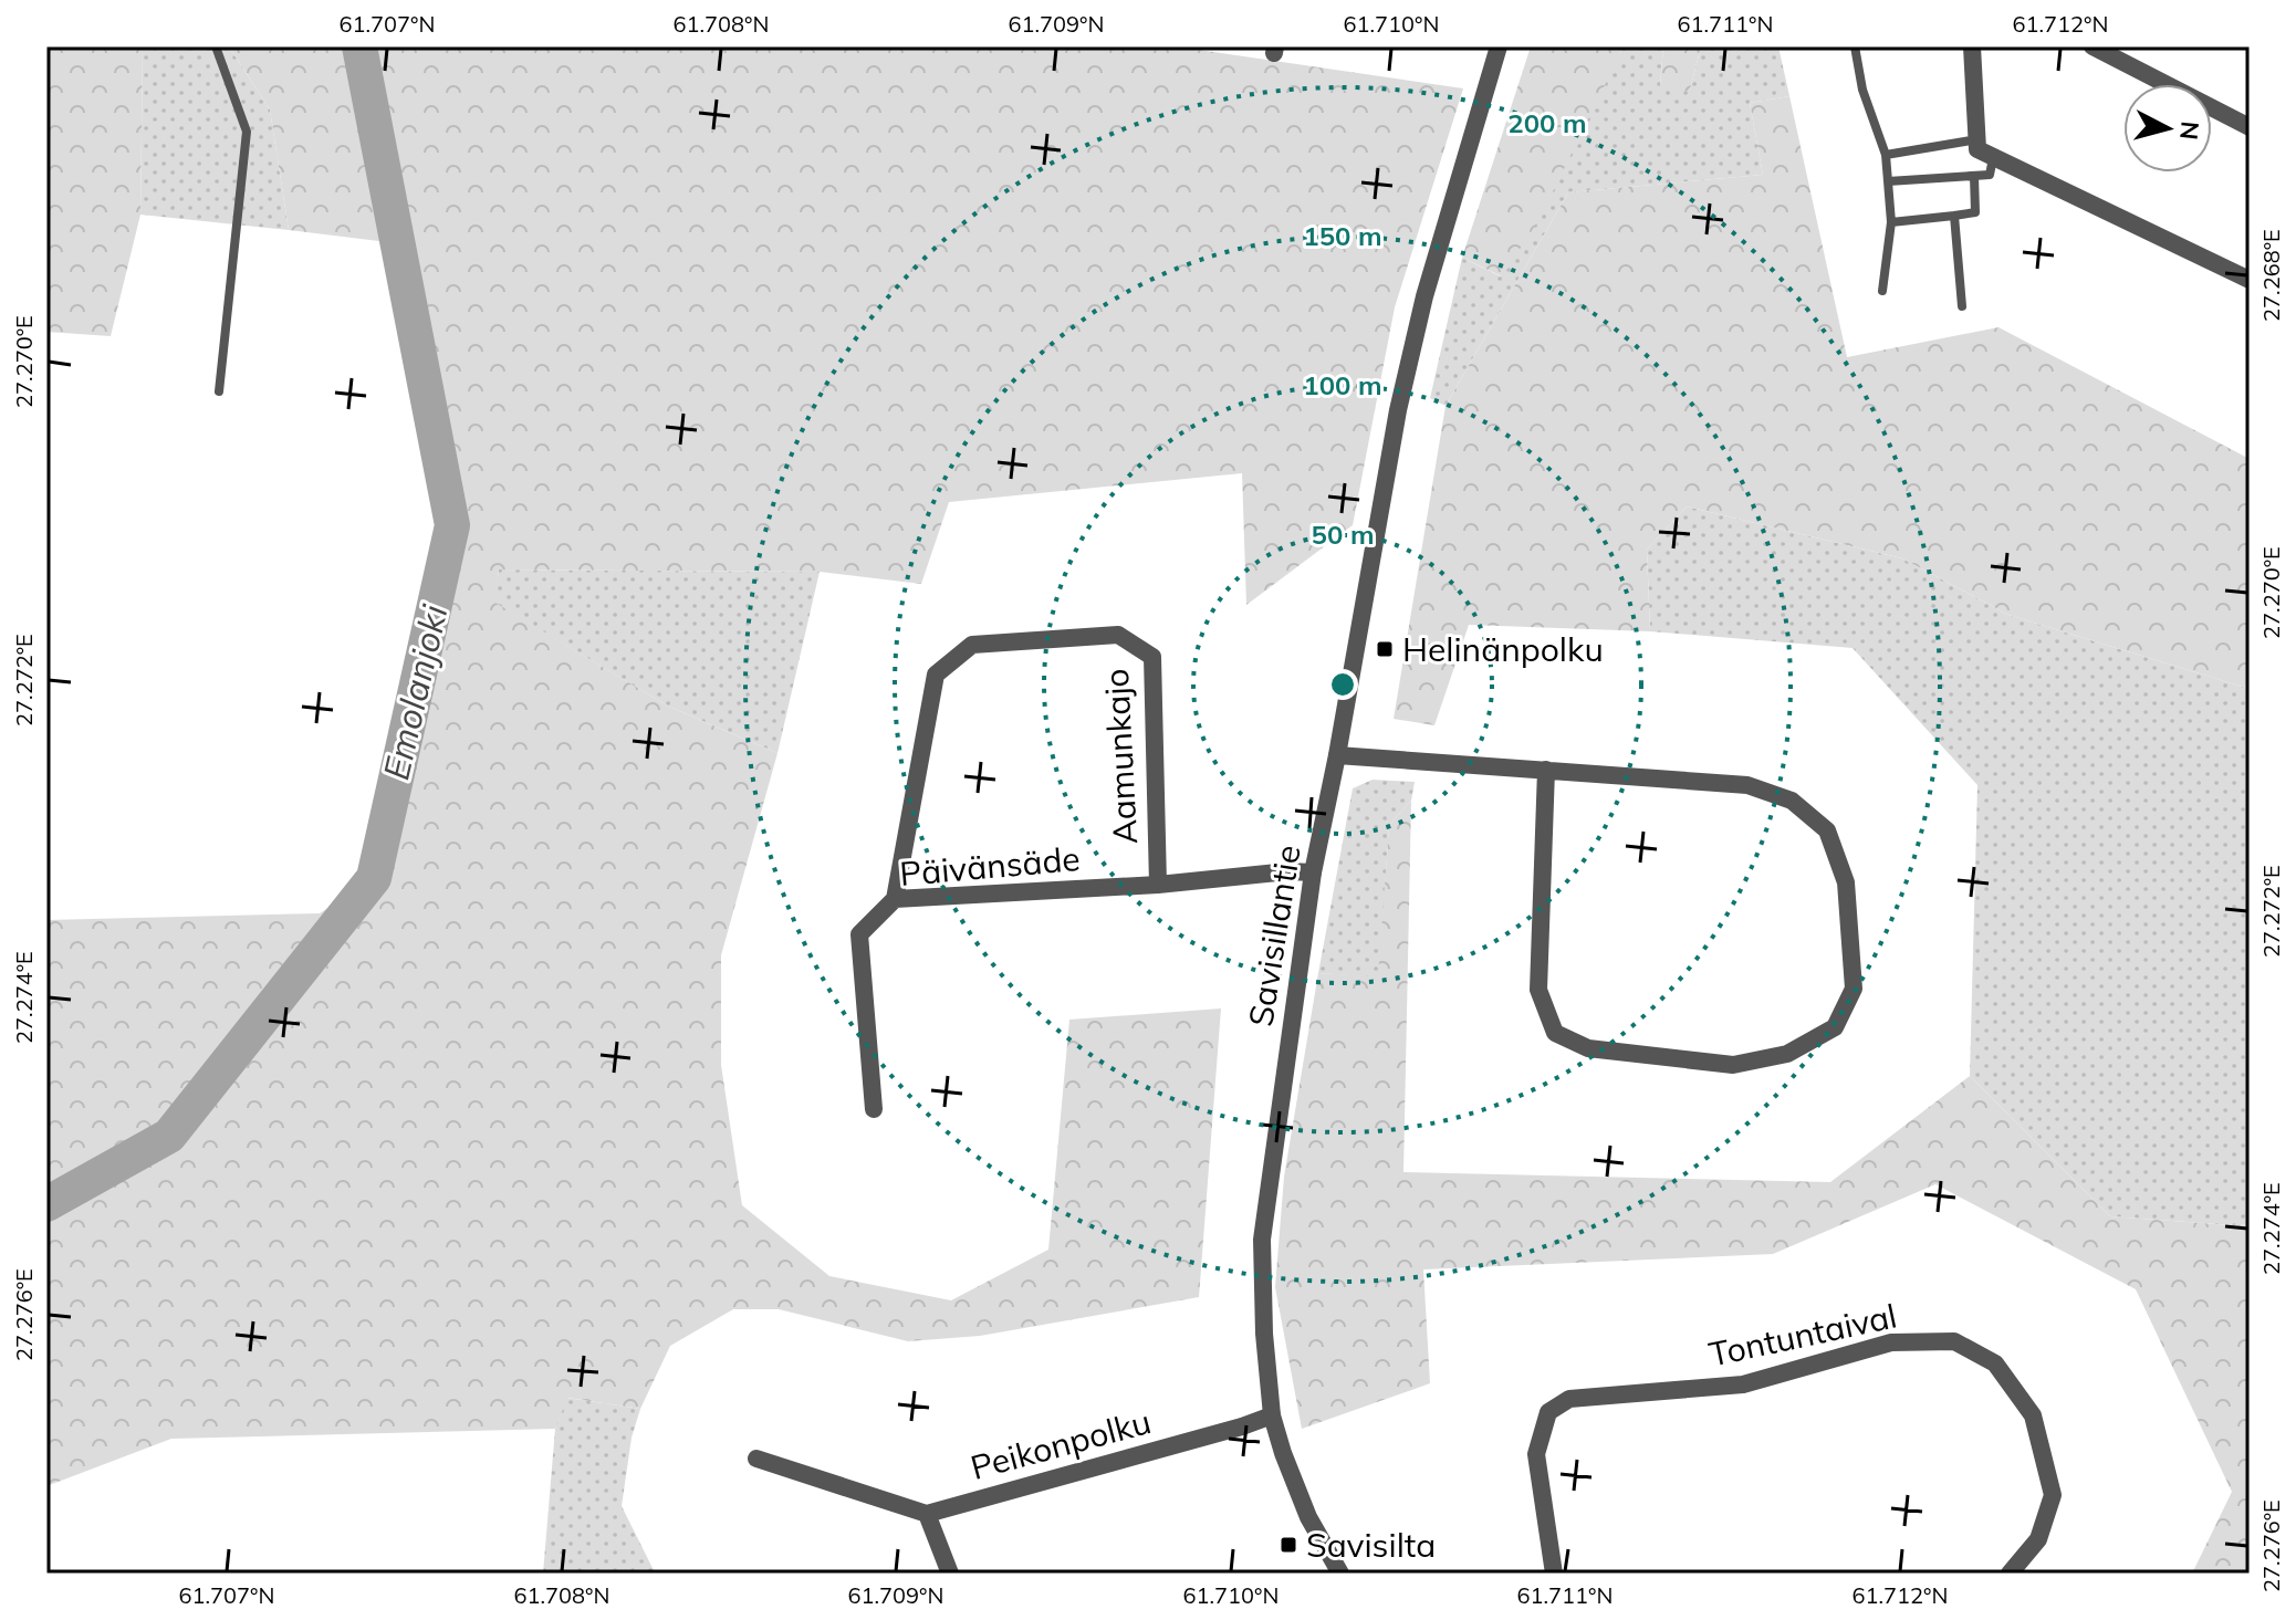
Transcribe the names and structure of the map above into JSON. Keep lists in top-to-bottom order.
{
  "streets": {
    "street": [
      "Aamunkajo",
      "Päivänsäde",
      "Savisillantie",
      "Tontuntaival",
      "Peikonpolku"
    ]
  },
  "crossings": [
    ["Aamunkajo", "Päivänsäde"],
    ["Päivänsäde", "Savisillantie"],
    ["Savisillantie", "Peikonpolku"]
  ],
  "water": ["Emolanjoki"],
  "places": {
    "transit": ["Helinänpolku", "Savisilta"]
  },
  "north": "right",
  "coordinates": [
    "61.707°N",
    "61.708°N",
    "61.709°N",
    "61.710°N",
    "61.711°N",
    "61.712°N",
    "27.268°E",
    "27.270°E",
    "27.272°E",
    "27.274°E",
    "27.276°E"
  ],
  "rings": [
    "200 m",
    "150 m",
    "100 m",
    "50 m"
  ]
}
